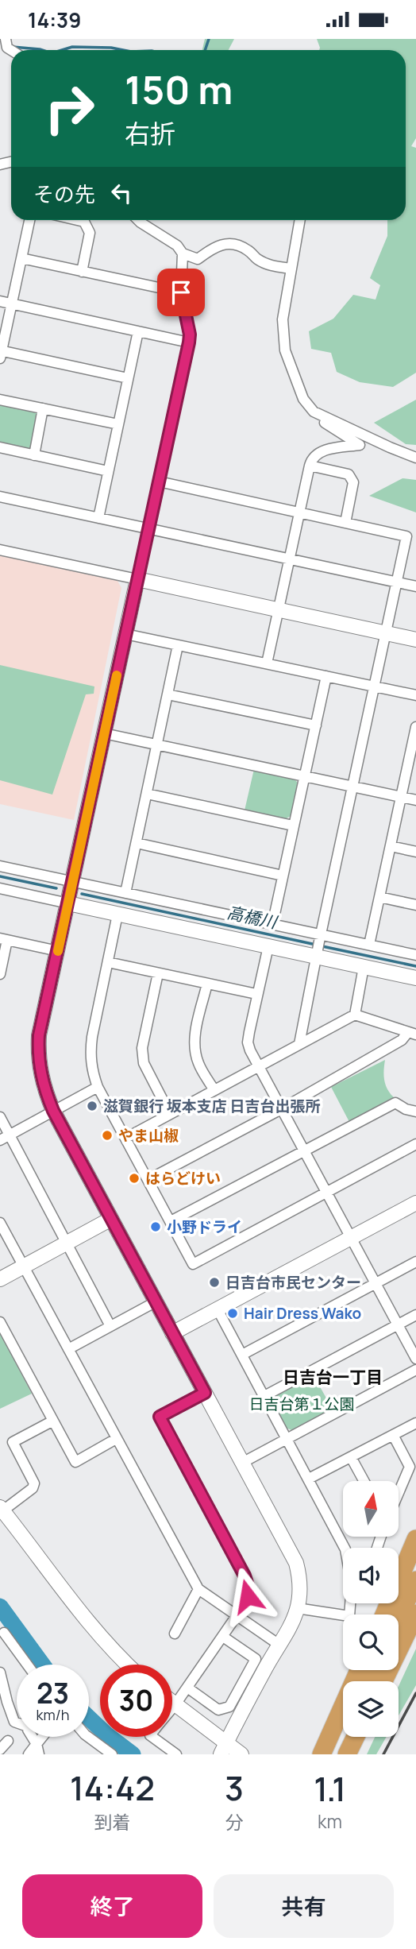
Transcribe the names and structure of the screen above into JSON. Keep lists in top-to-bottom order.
{
  "districts": ["日吉台一丁目"],
  "water": ["高橋川"],
  "parks": ["日吉台第１公園"],
  "places": [
    "滋賀銀行 坂本支店 日吉台出張所",
    "やま山椒",
    "はらどけい",
    "小野ドライ",
    "日吉台市民センター",
    "Hair Dress Wako"
  ],
  "north": "top",
  "page": {
    "status": "14:39",
    "turn": ["150 m", "右折"],
    "then": "その先",
    "speed": "23 km/h",
    "limit": "30",
    "eta": [
      "14:42",
      "到着",
      "3",
      "分",
      "1.1",
      "km"
    ],
    "buttons": ["終了", "共有"]
  }
}
